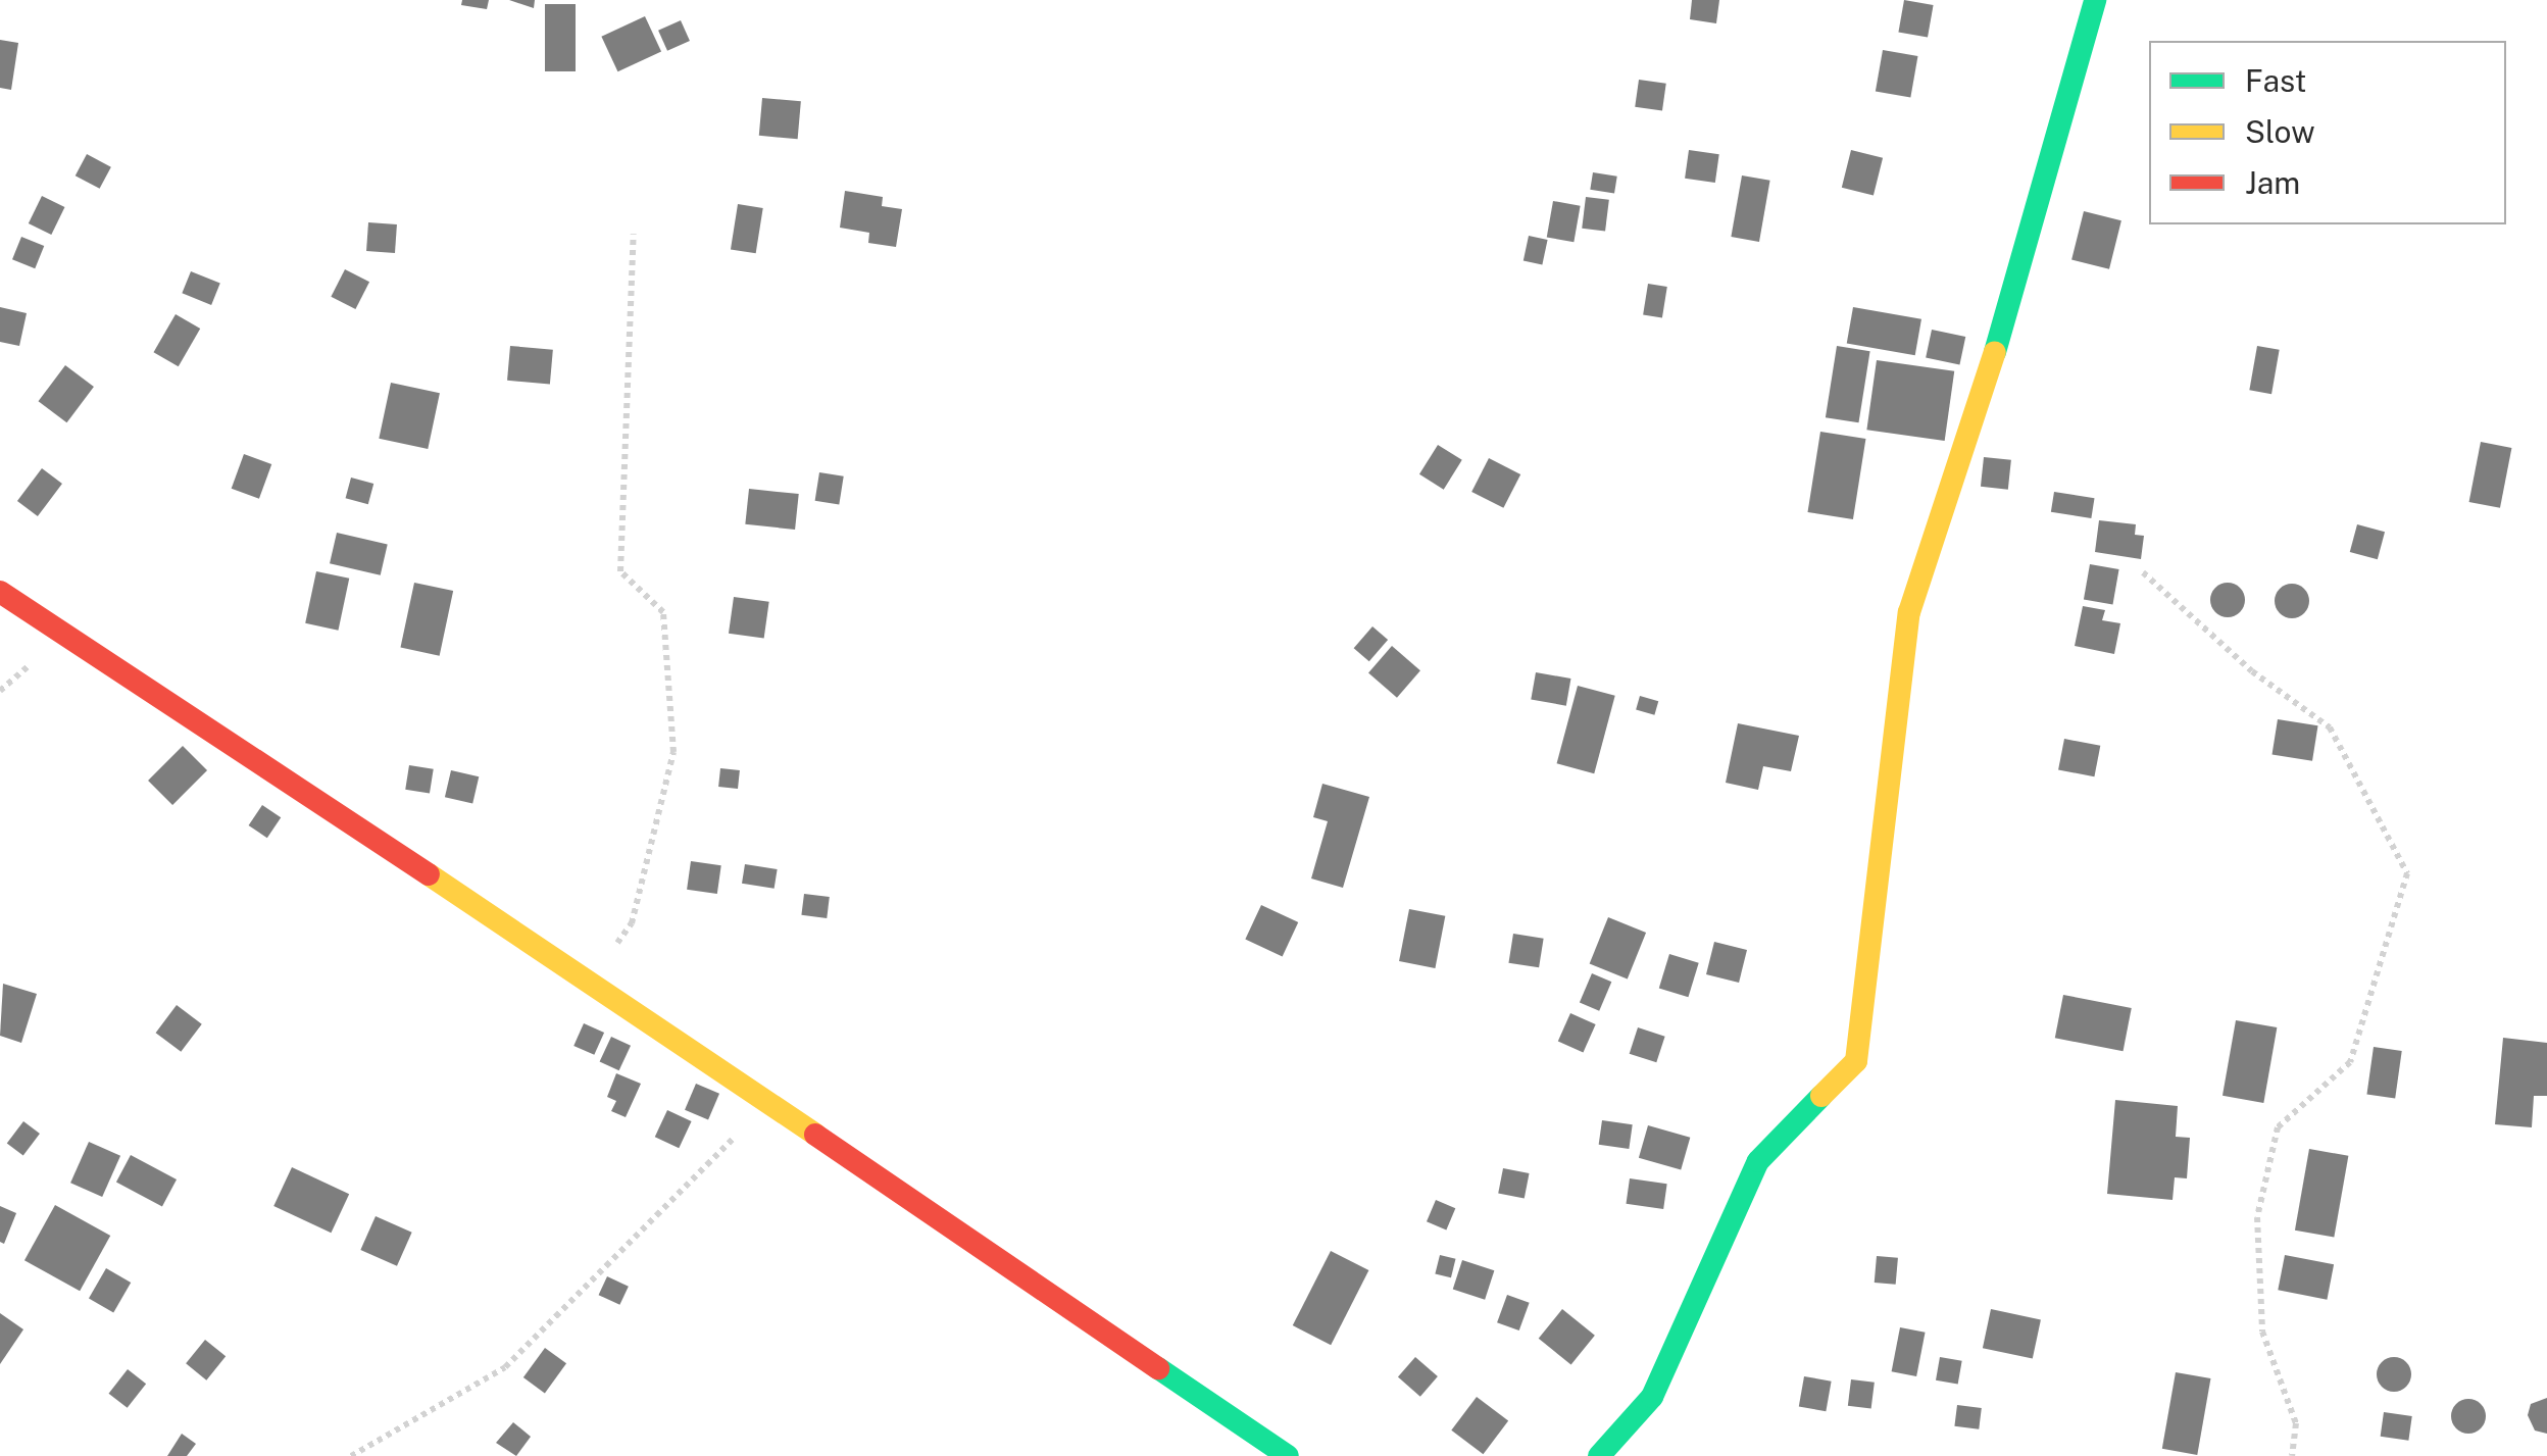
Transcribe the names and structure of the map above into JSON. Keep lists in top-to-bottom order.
{
  "legend": ["Fast", "Slow", "Jam"]
}
